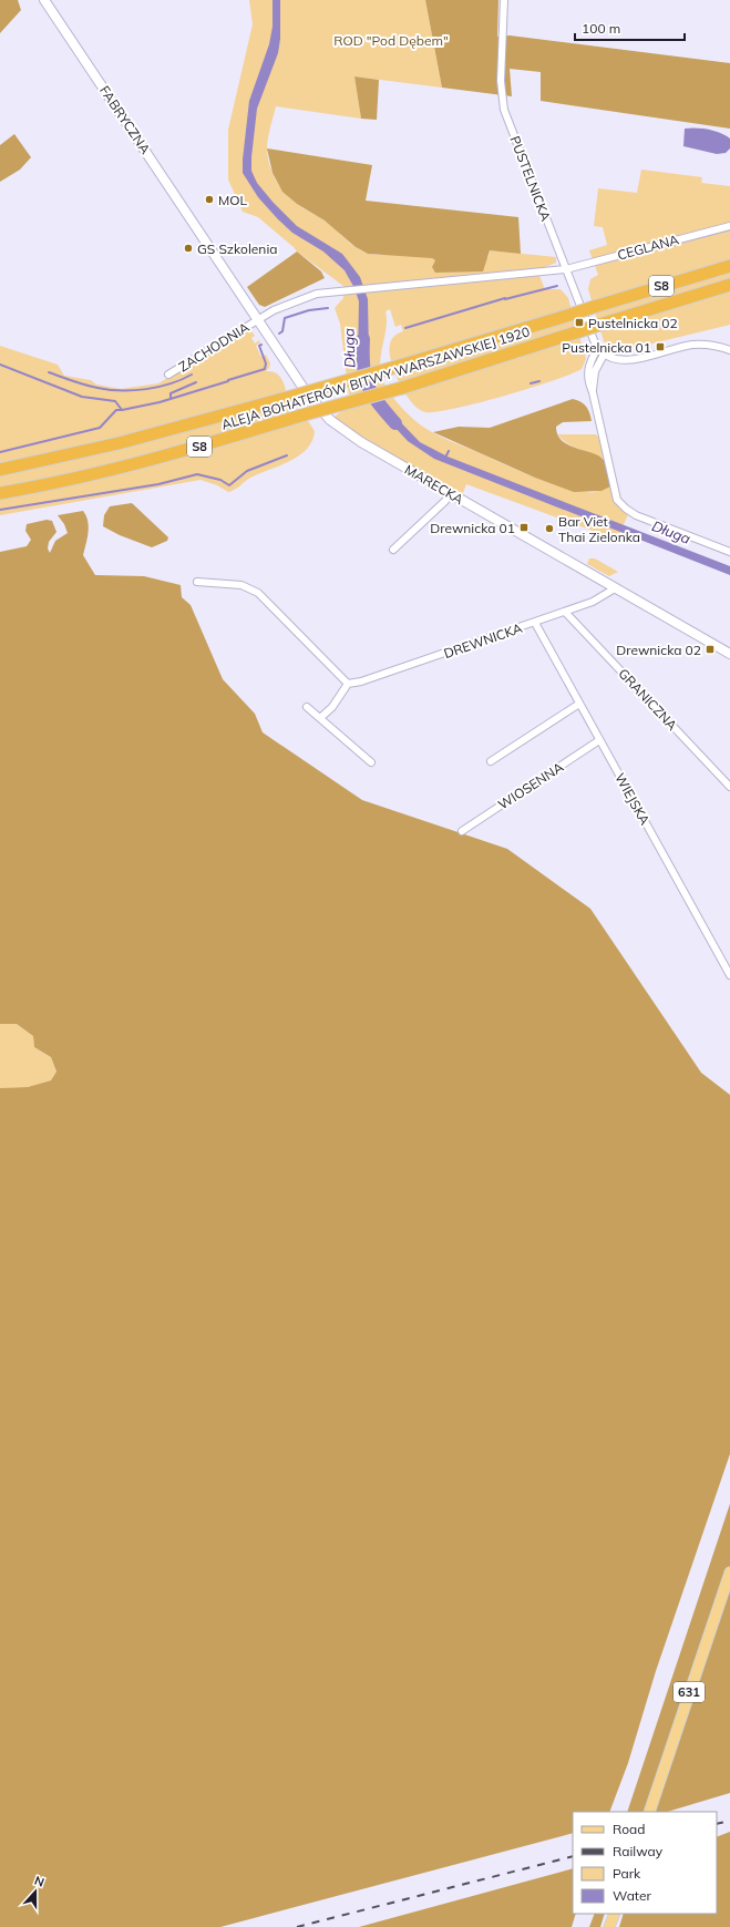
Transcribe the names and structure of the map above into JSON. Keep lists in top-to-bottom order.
{
  "streets": {
    "highway": ["S8", "ALEJA BOHATERÓW BITWY WARSZAWSKIEJ 1920"],
    "main road": ["631"],
    "street": [
      "FABRYCZNA",
      "PUSTELNICKA",
      "CEGLANA",
      "ZACHODNIA",
      "MARECKA",
      "DREWNICKA",
      "GRANICZNA",
      "WIOSENNA",
      "WIEJSKA"
    ]
  },
  "crossings": [
    ["FABRYCZNA", "MARECKA"],
    ["PUSTELNICKA", "CEGLANA"],
    ["CEGLANA", "ZACHODNIA"],
    ["ZACHODNIA", "MARECKA"],
    ["MARECKA", "DREWNICKA"],
    ["DREWNICKA", "GRANICZNA"],
    ["DREWNICKA", "WIEJSKA"],
    ["WIOSENNA", "WIEJSKA"]
  ],
  "water": ["Długa"],
  "parks": ["ROD \"Pod Dębem\""],
  "places": {
    "other": ["MOL", "GS Szkolenia", "Bar Viet Thai Zielonka"],
    "transit": [
      "Pustelnicka 02",
      "Pustelnicka 01",
      "Drewnicka 01",
      "Drewnicka 02"
    ]
  },
  "legend": [
    "Road",
    "Railway",
    "Park",
    "Water"
  ],
  "scale_bar": "100 m",
  "north": "top"
}
